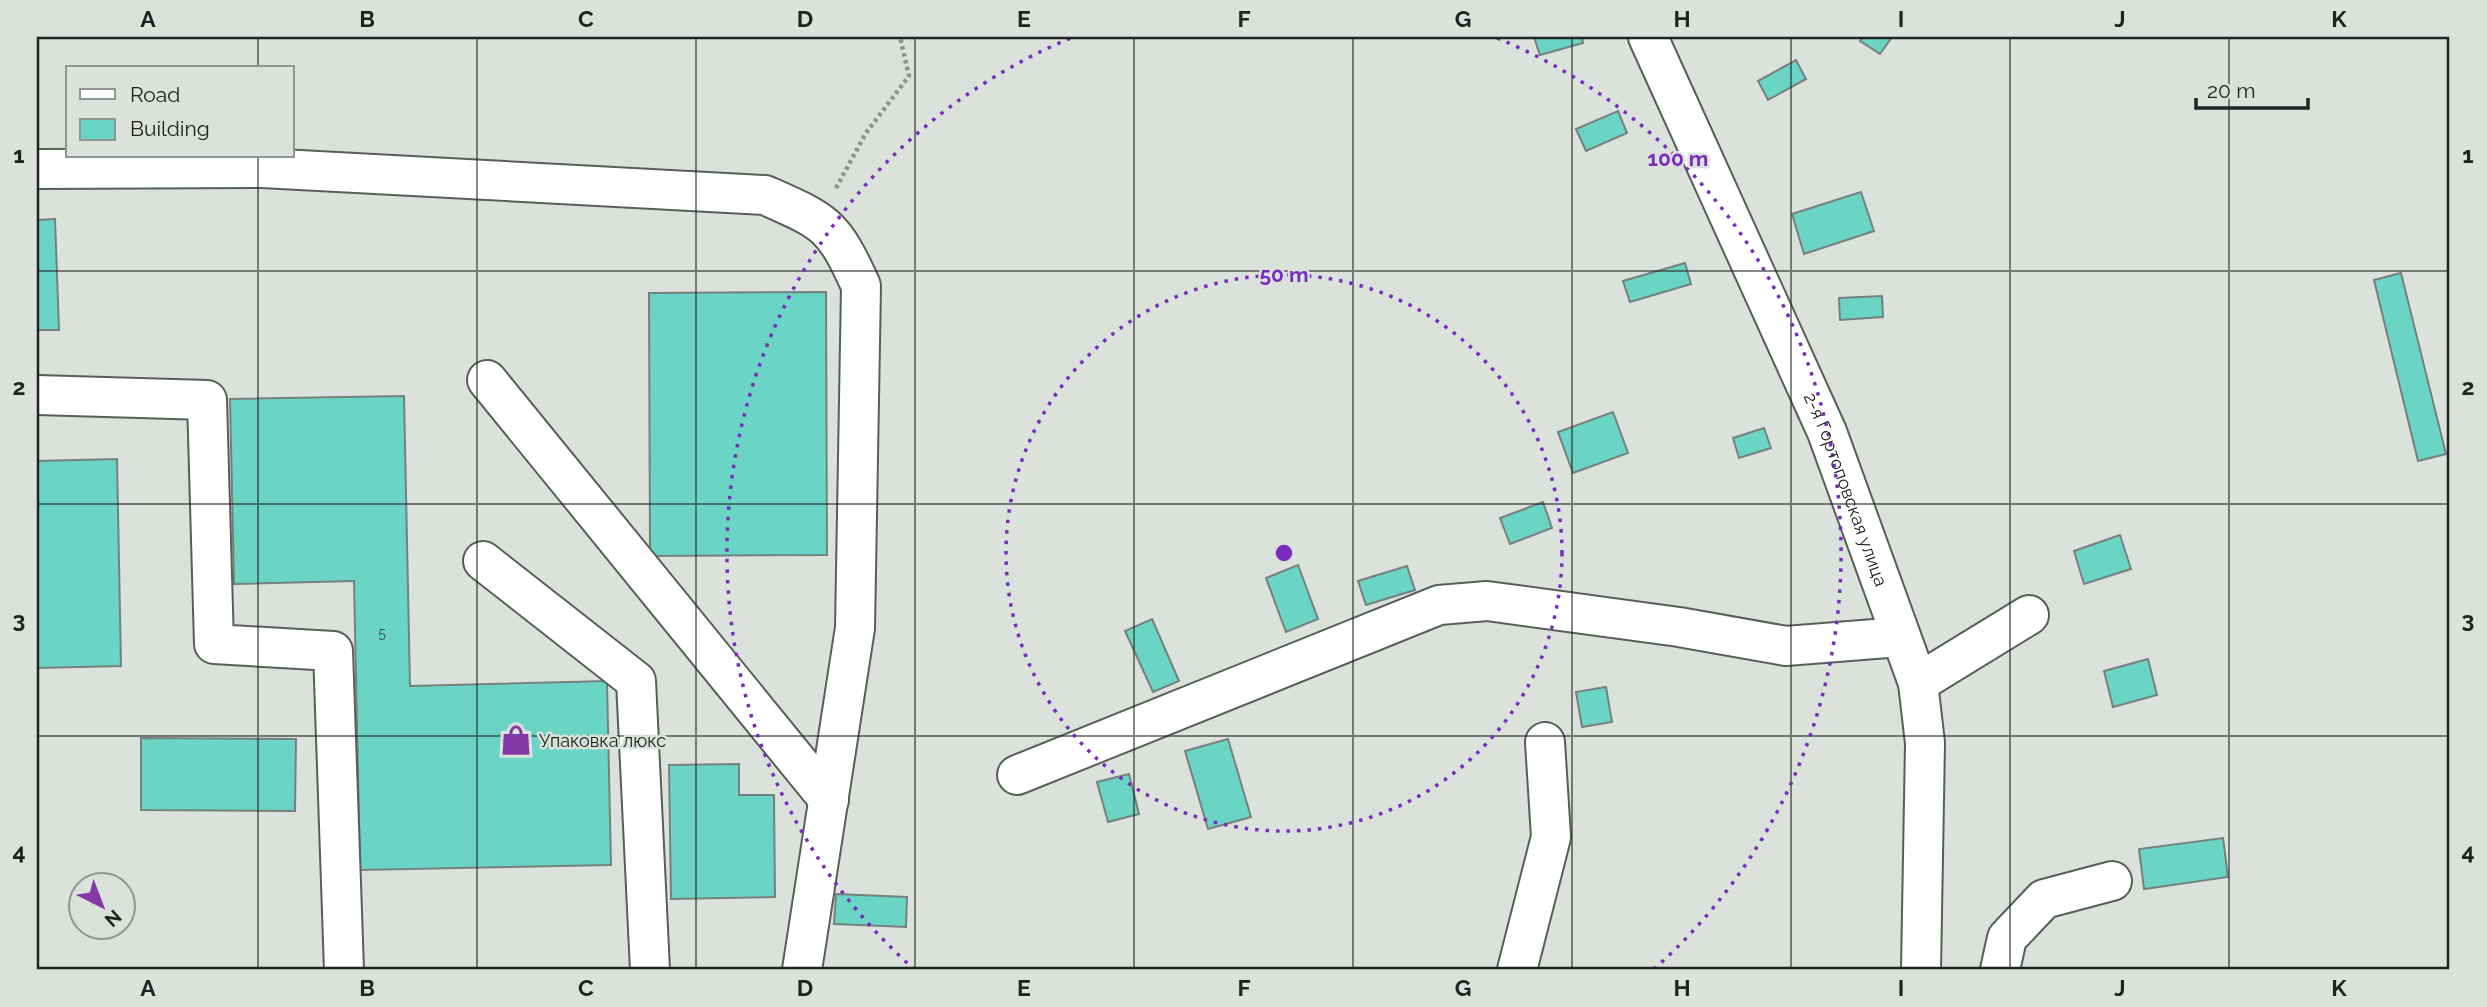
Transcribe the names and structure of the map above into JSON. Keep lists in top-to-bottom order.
{
  "streets": {
    "street": ["2-я Гортоповская улица"]
  },
  "places": {
    "shop": ["Упаковка люкс"]
  },
  "house_numbers": ["5"],
  "legend": ["Road", "Building"],
  "scale_bar": "20 m",
  "north": "bottom right",
  "grid": {
    "columns": [
      "A",
      "B",
      "C",
      "D",
      "E",
      "F",
      "G",
      "H",
      "I",
      "J",
      "K"
    ],
    "rows": [
      "1",
      "2",
      "3",
      "4"
    ]
  },
  "rings": ["100 m", "50 m"]
}
